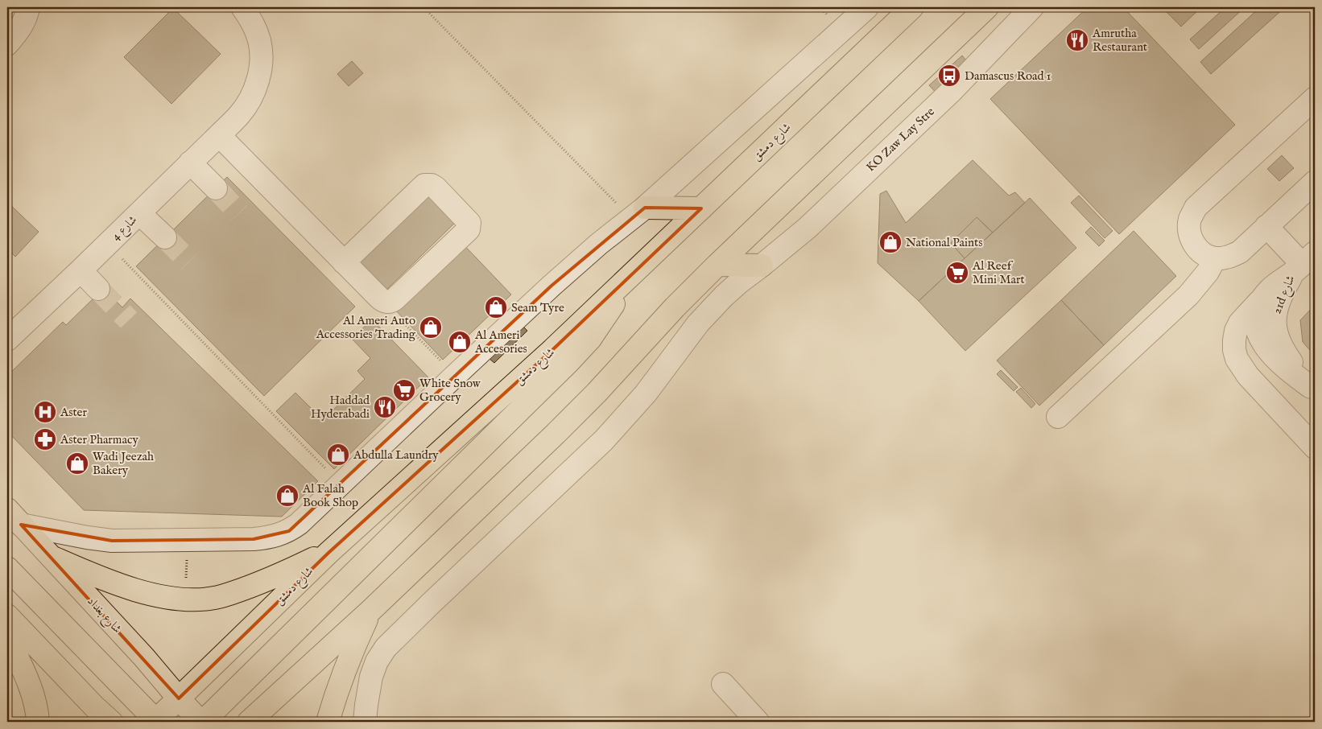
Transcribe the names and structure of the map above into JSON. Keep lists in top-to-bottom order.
{
  "streets": {
    "main road": ["شارع دمشق", "شارع بغداد"],
    "street": ["KO Zaw Lay Stre", "شارع 4", "21d شارع"]
  },
  "crossings": [
    ["شارع دمشق", "شارع بغداد"]
  ],
  "places": {
    "restaurant": ["Amrutha Restaurant", "Haddad Hyderabadi"],
    "bus stop": ["Damascus Road 1"],
    "shop": [
      "National Paints",
      "Seam Tyre",
      "Al Ameri Auto Accessories Trading",
      "Al Ameri Accesories",
      "Abdulla Laundry",
      "Wadi Jeezah Bakery",
      "Al Falah Book Shop"
    ],
    "supermarket": ["Al Reef Mini Mart", "White Snow Grocery"],
    "hospital": ["Aster"],
    "pharmacy": ["Aster Pharmacy"]
  }
}
